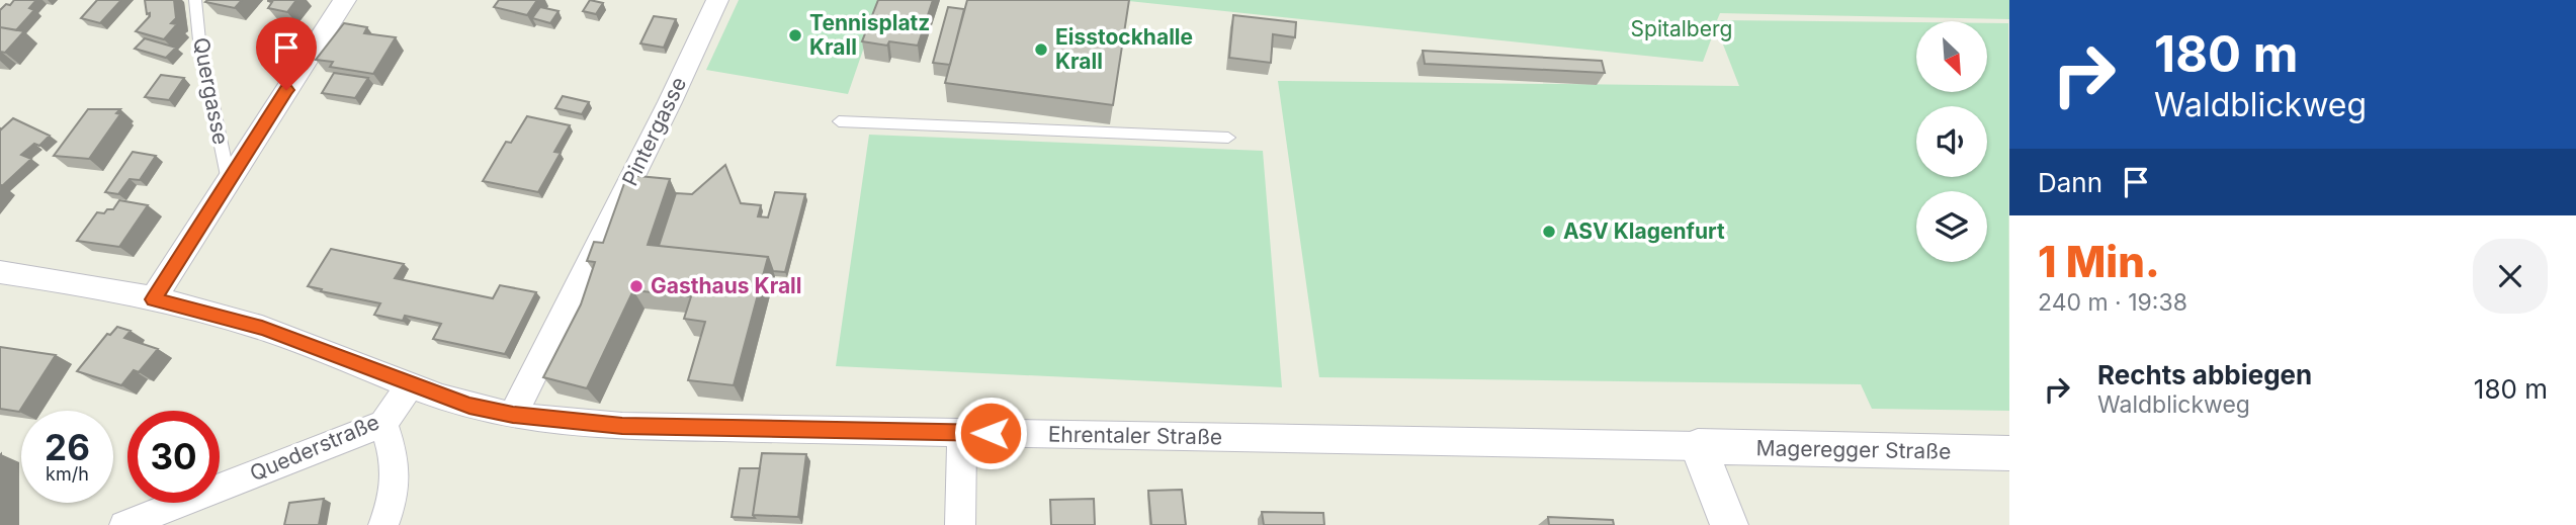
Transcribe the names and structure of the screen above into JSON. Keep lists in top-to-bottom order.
{
  "streets": {
    "street": [
      "Pintergasse",
      "Ehrentaler Straße",
      "Quederstraße",
      "Mageregger Straße"
    ],
    "lane": ["Quergasse"]
  },
  "crossings": [
    ["Pintergasse", "Ehrentaler Straße"],
    ["Ehrentaler Straße", "Quederstraße"],
    ["Ehrentaler Straße", "Mageregger Straße"]
  ],
  "parks": ["Spitalberg"],
  "places": [
    "Tennisplatz Krall",
    "Eisstockhalle Krall",
    "ASV Klagenfurt",
    "Gasthaus Krall"
  ],
  "north": "bottom right",
  "page": {
    "turn": ["180 m", "Waldblickweg"],
    "then": "Dann",
    "heading": ["1 Min.", "240 m · 19:38"],
    "list": [
      {
        "name": "Rechts abbiegen",
        "note": "Waldblickweg",
        "value": "180 m"
      }
    ],
    "speed": "26 km/h",
    "limit": "30"
  }
}
